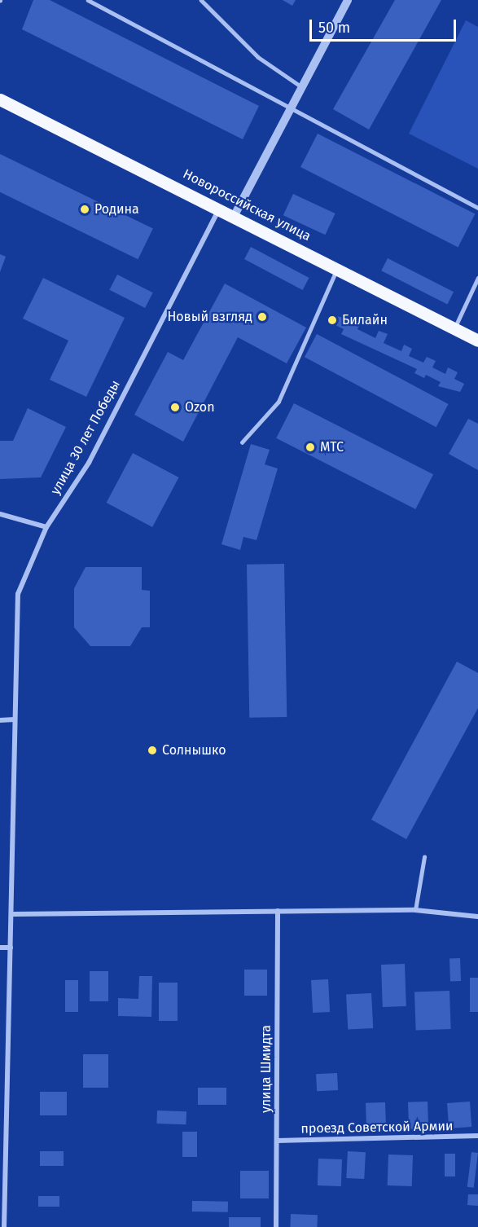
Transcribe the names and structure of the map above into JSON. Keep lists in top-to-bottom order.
{
  "streets": {
    "main road": ["Новороссийская улица"],
    "street": ["улица 30 лет Победы", "улица Шмидта", "проезд Советской Армии"]
  },
  "crossings": [
    ["Новороссийская улица", "улица 30 лет Победы"],
    ["улица Шмидта", "проезд Советской Армии"]
  ],
  "places": [
    "Родина",
    "Новый взгляд",
    "Билайн",
    "Ozon",
    "МТС",
    "Солнышко"
  ],
  "scale_bar": "50 m"
}
